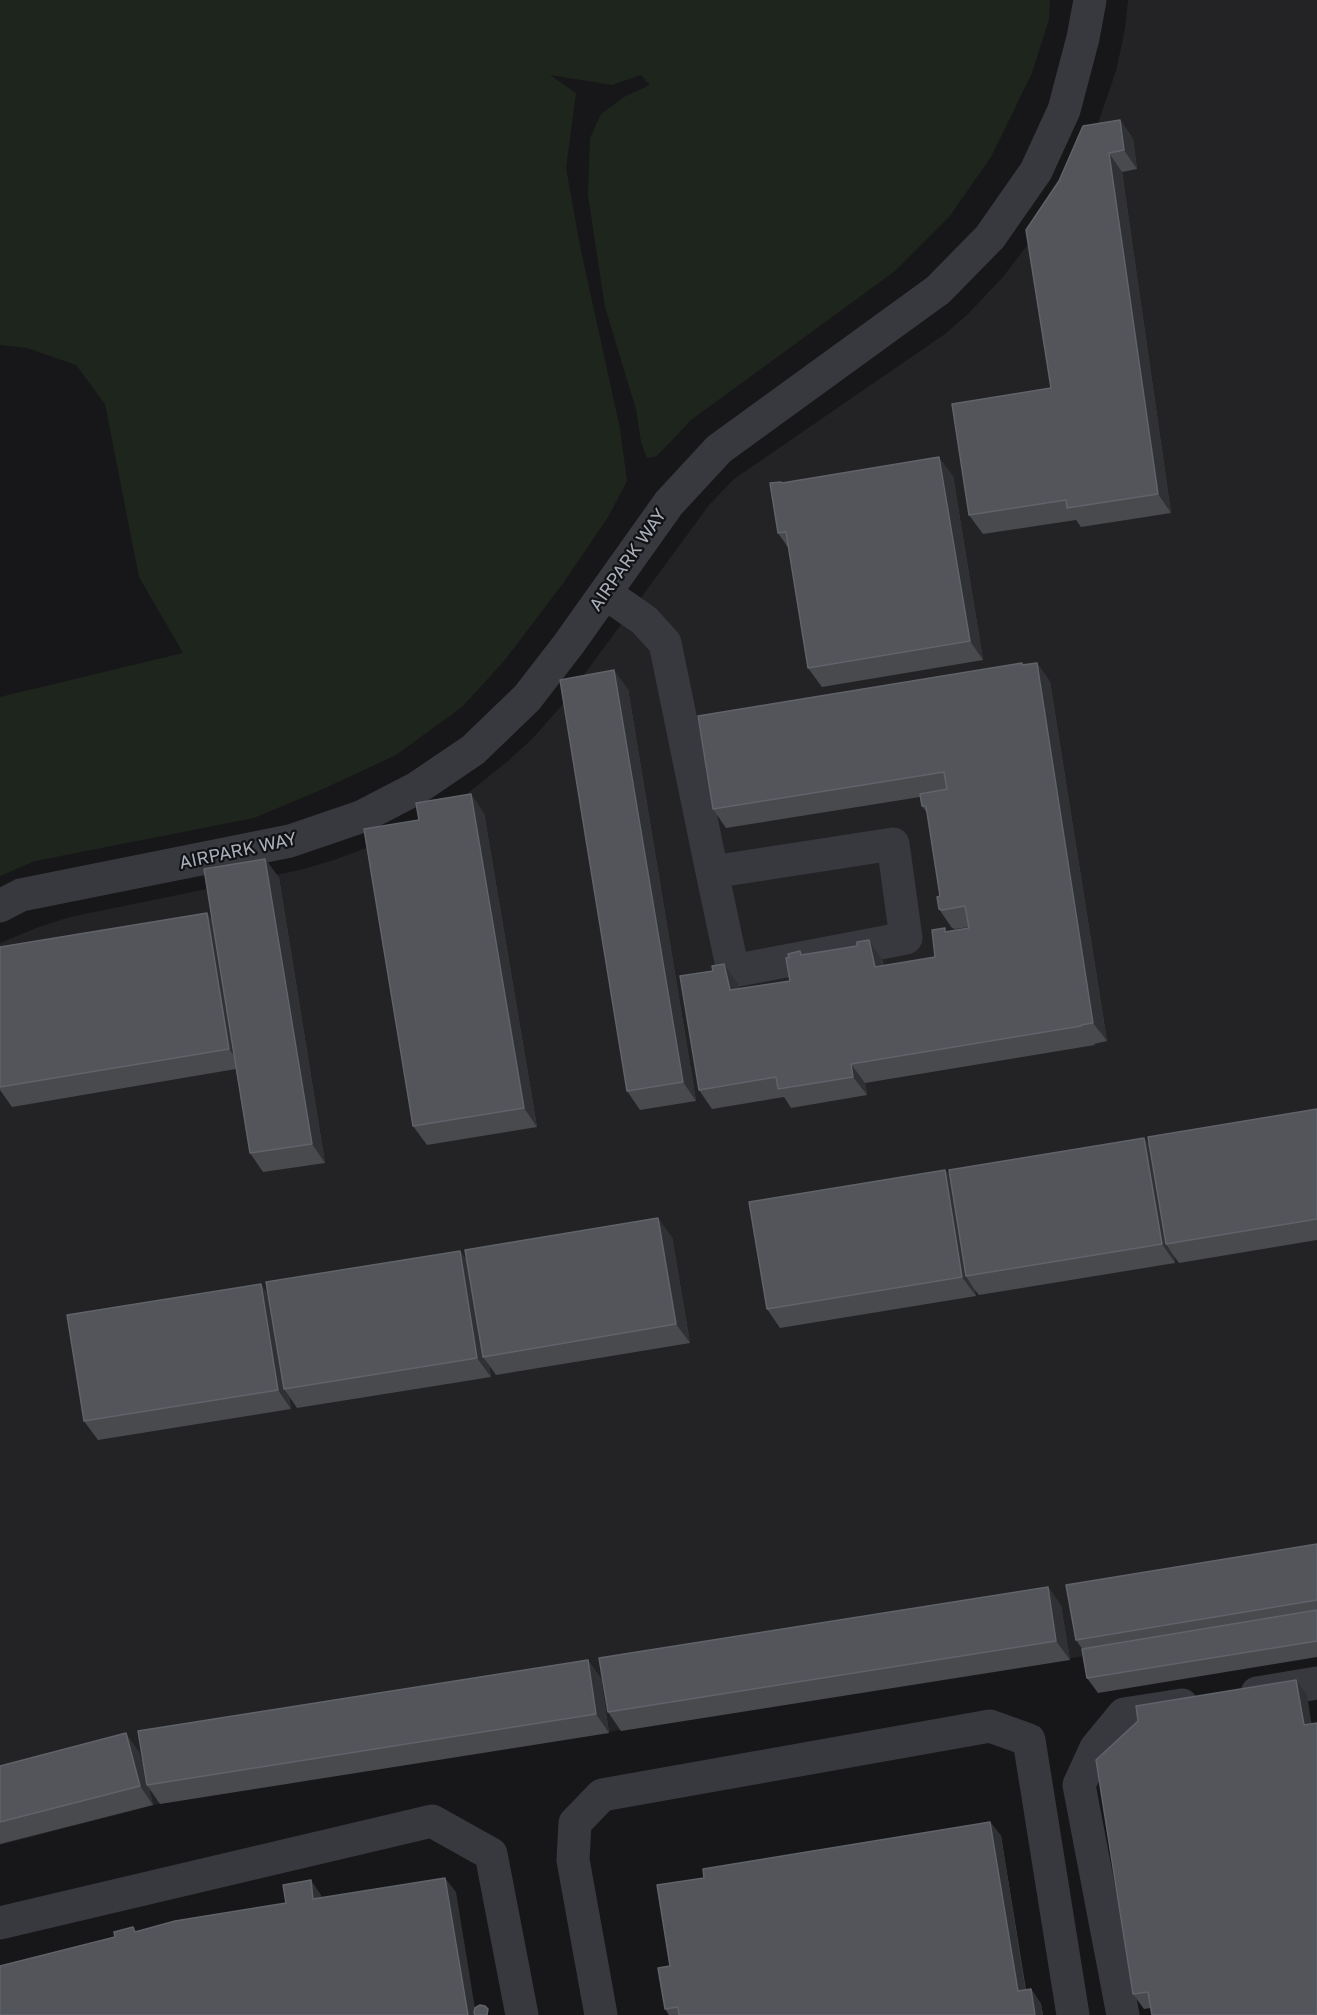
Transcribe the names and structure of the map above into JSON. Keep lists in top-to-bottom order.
{
  "streets": {
    "street": ["AIRPARK WAY"]
  }
}
